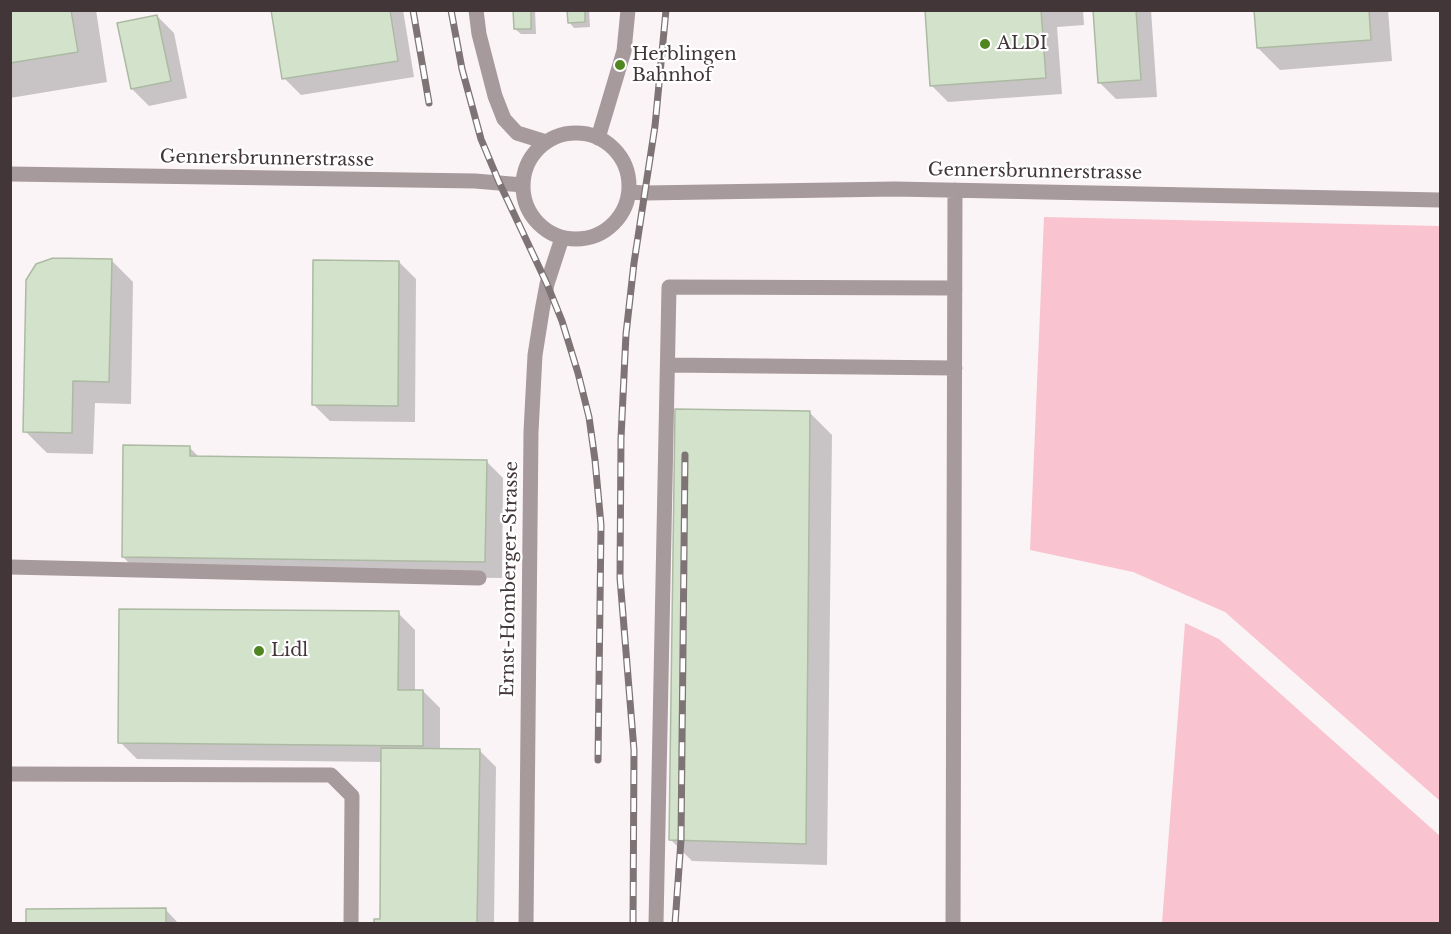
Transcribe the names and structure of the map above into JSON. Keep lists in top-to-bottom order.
{
  "streets": {
    "street": ["Gennersbrunnerstrasse", "Ernst-Homberger-Strasse"]
  },
  "crossings": [
    ["Gennersbrunnerstrasse", "Ernst-Homberger-Strasse"]
  ],
  "places": ["ALDI", "Herblingen Bahnhof", "Lidl"]
}
